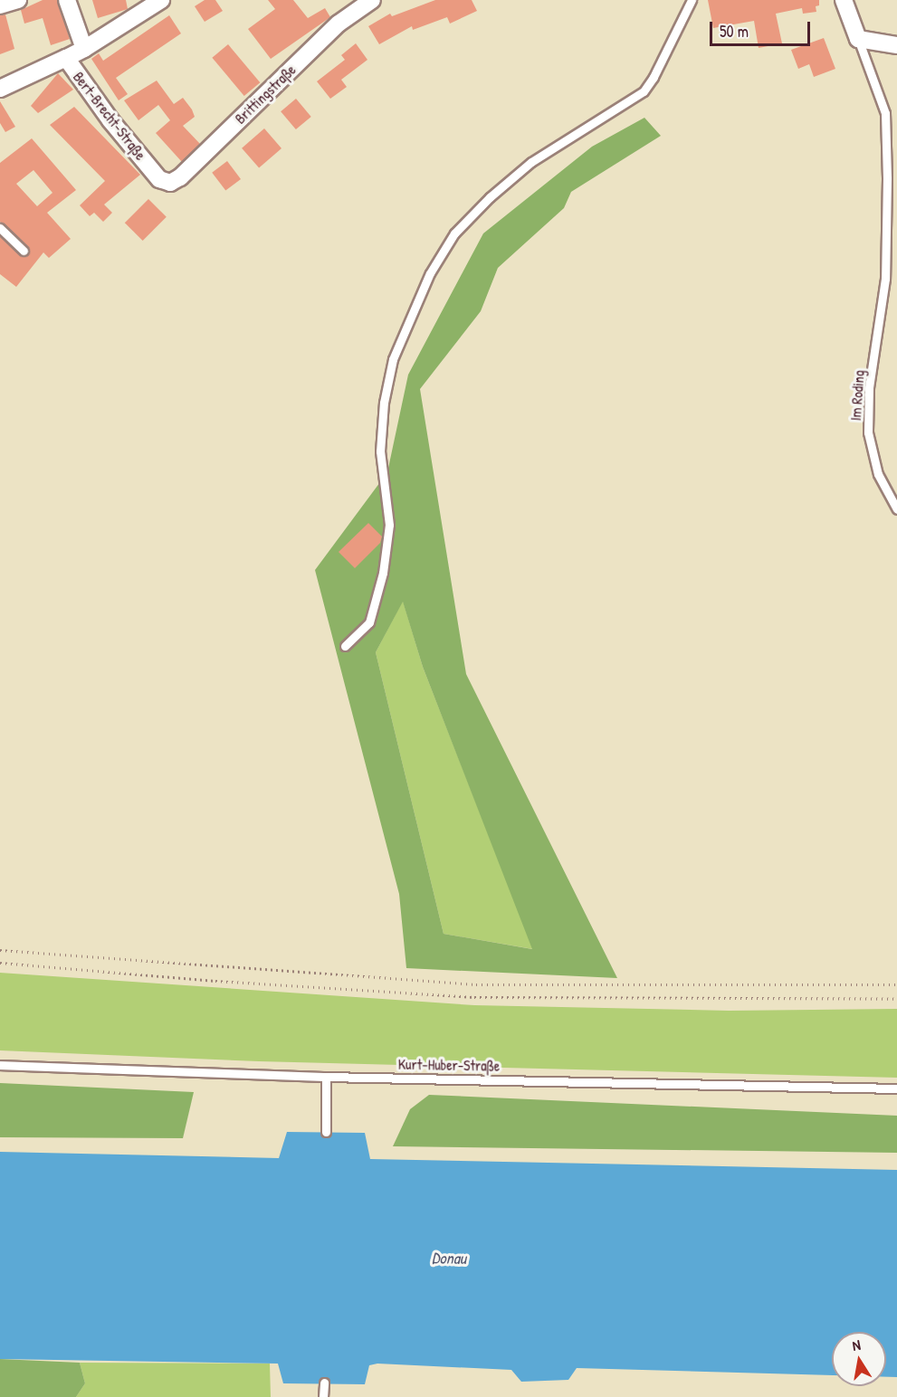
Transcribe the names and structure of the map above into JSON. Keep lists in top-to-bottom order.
{
  "streets": {
    "street": ["Brittingstraße", "Bert-Brecht-Straße"],
    "lane": ["Im Roding", "Kurt-Huber-Straße"]
  },
  "crossings": [
    ["Brittingstraße", "Bert-Brecht-Straße"]
  ],
  "water": ["Donau"],
  "scale_bar": "50 m",
  "north": "top"
}
